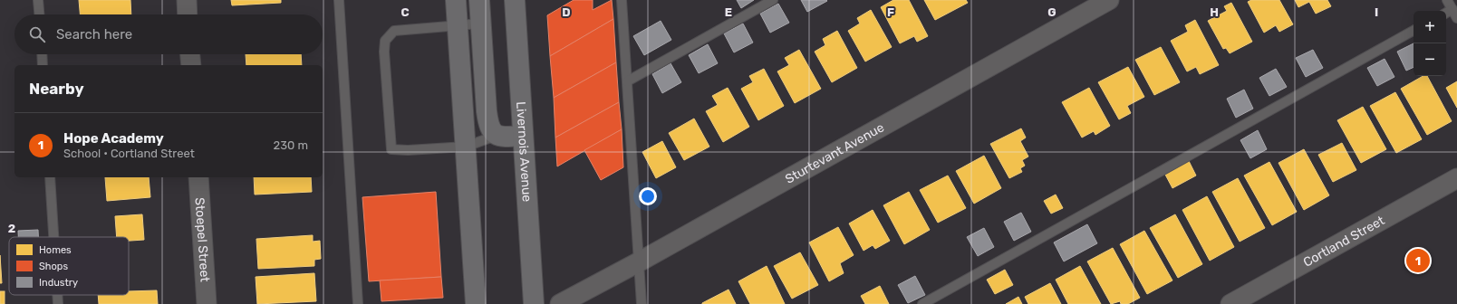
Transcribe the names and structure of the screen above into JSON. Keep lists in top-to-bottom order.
{
  "streets": {
    "main road": ["Livernois Avenue"],
    "street": ["Sturtevant Avenue", "Stoepel Street", "Cortland Street"]
  },
  "legend": ["Homes", "Shops", "Industry"],
  "page": {
    "map_buttons": ["+", "−"],
    "search": "Search here",
    "heading": "Nearby",
    "list": [
      {
        "mark": "1",
        "name": "Hope Academy",
        "note": "School · Cortland Street",
        "value": "230 m"
      }
    ],
    "pins": "1"
  },
  "grid": {
    "columns": [
      "C",
      "D",
      "E",
      "F",
      "G",
      "H",
      "I"
    ],
    "rows": ["2"]
  }
}
